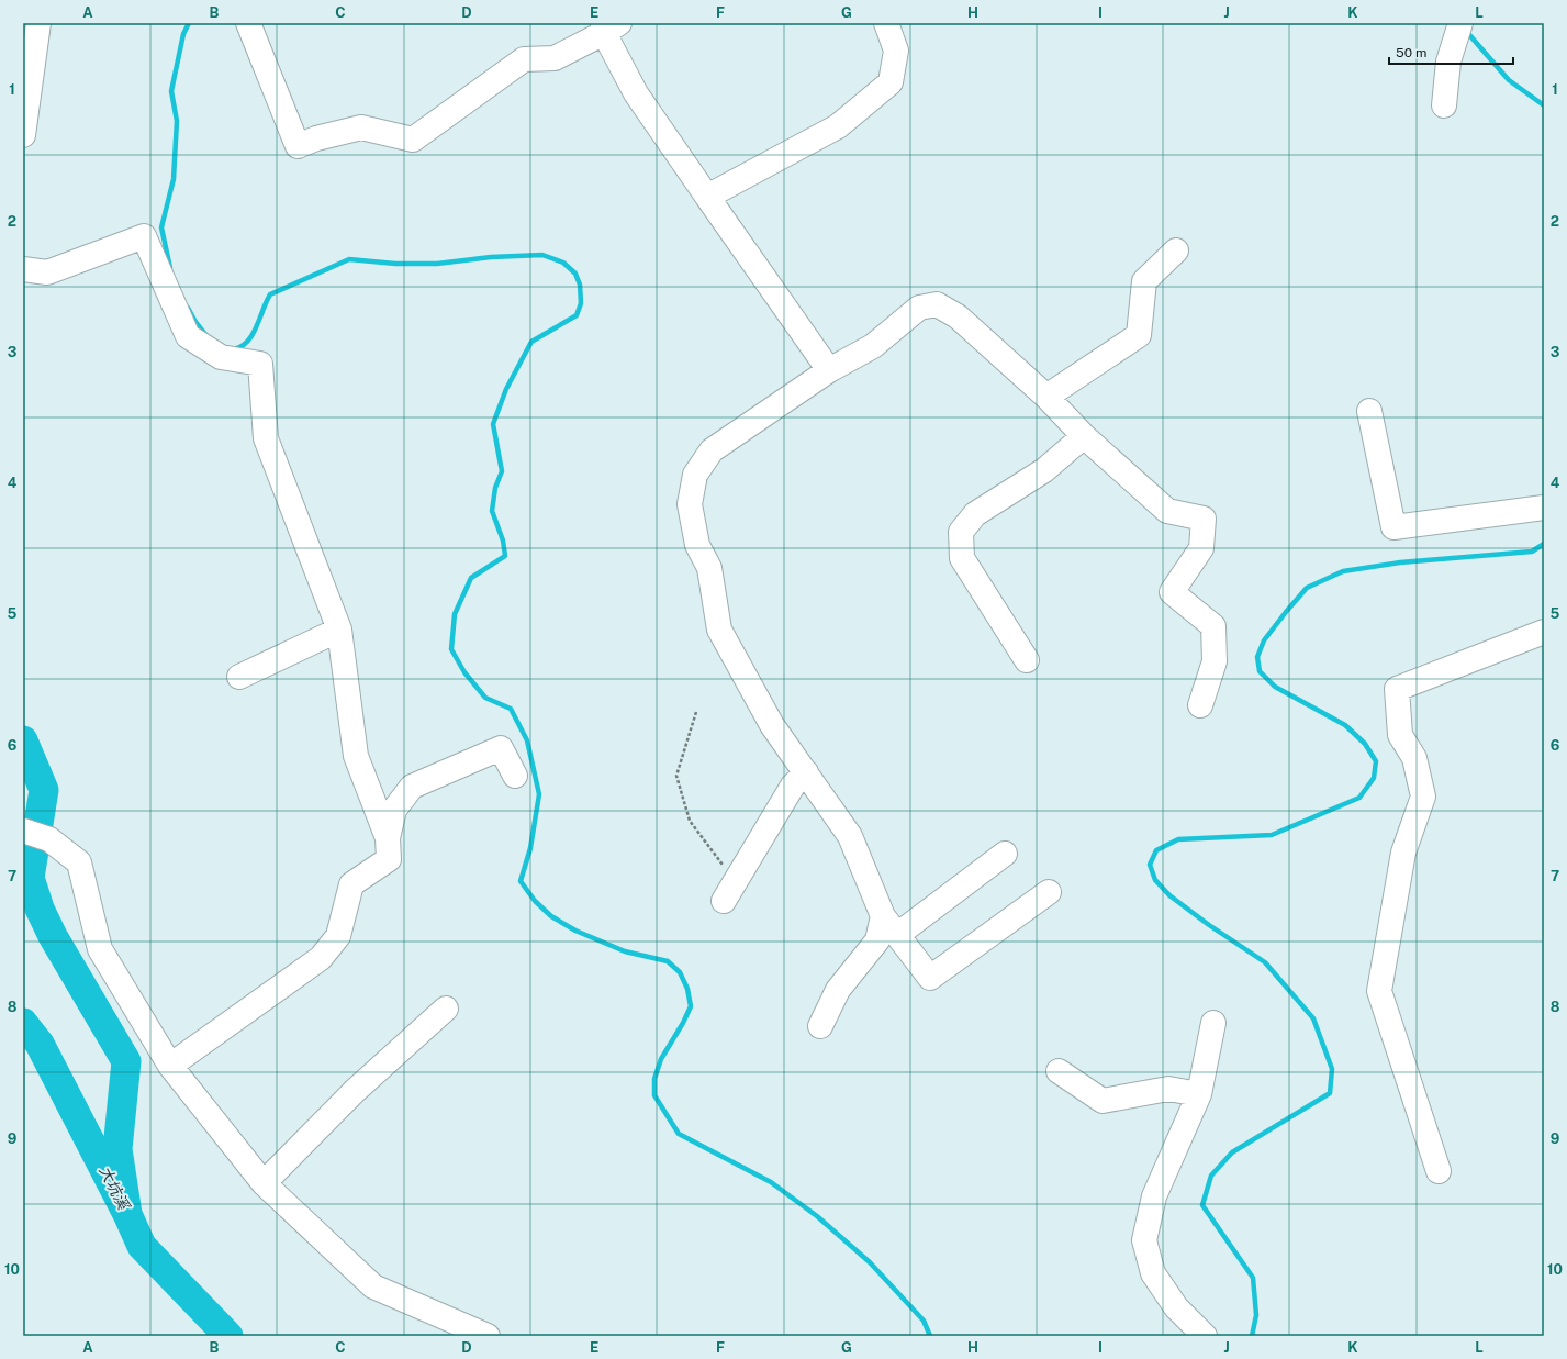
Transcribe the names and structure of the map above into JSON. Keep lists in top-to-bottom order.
{
  "water": ["大坑溪"],
  "scale_bar": "50 m",
  "grid": {
    "columns": [
      "A",
      "B",
      "C",
      "D",
      "E",
      "F",
      "G",
      "H",
      "I",
      "J",
      "K",
      "L"
    ],
    "rows": [
      "1",
      "2",
      "3",
      "4",
      "5",
      "6",
      "7",
      "8",
      "9",
      "10"
    ]
  }
}
